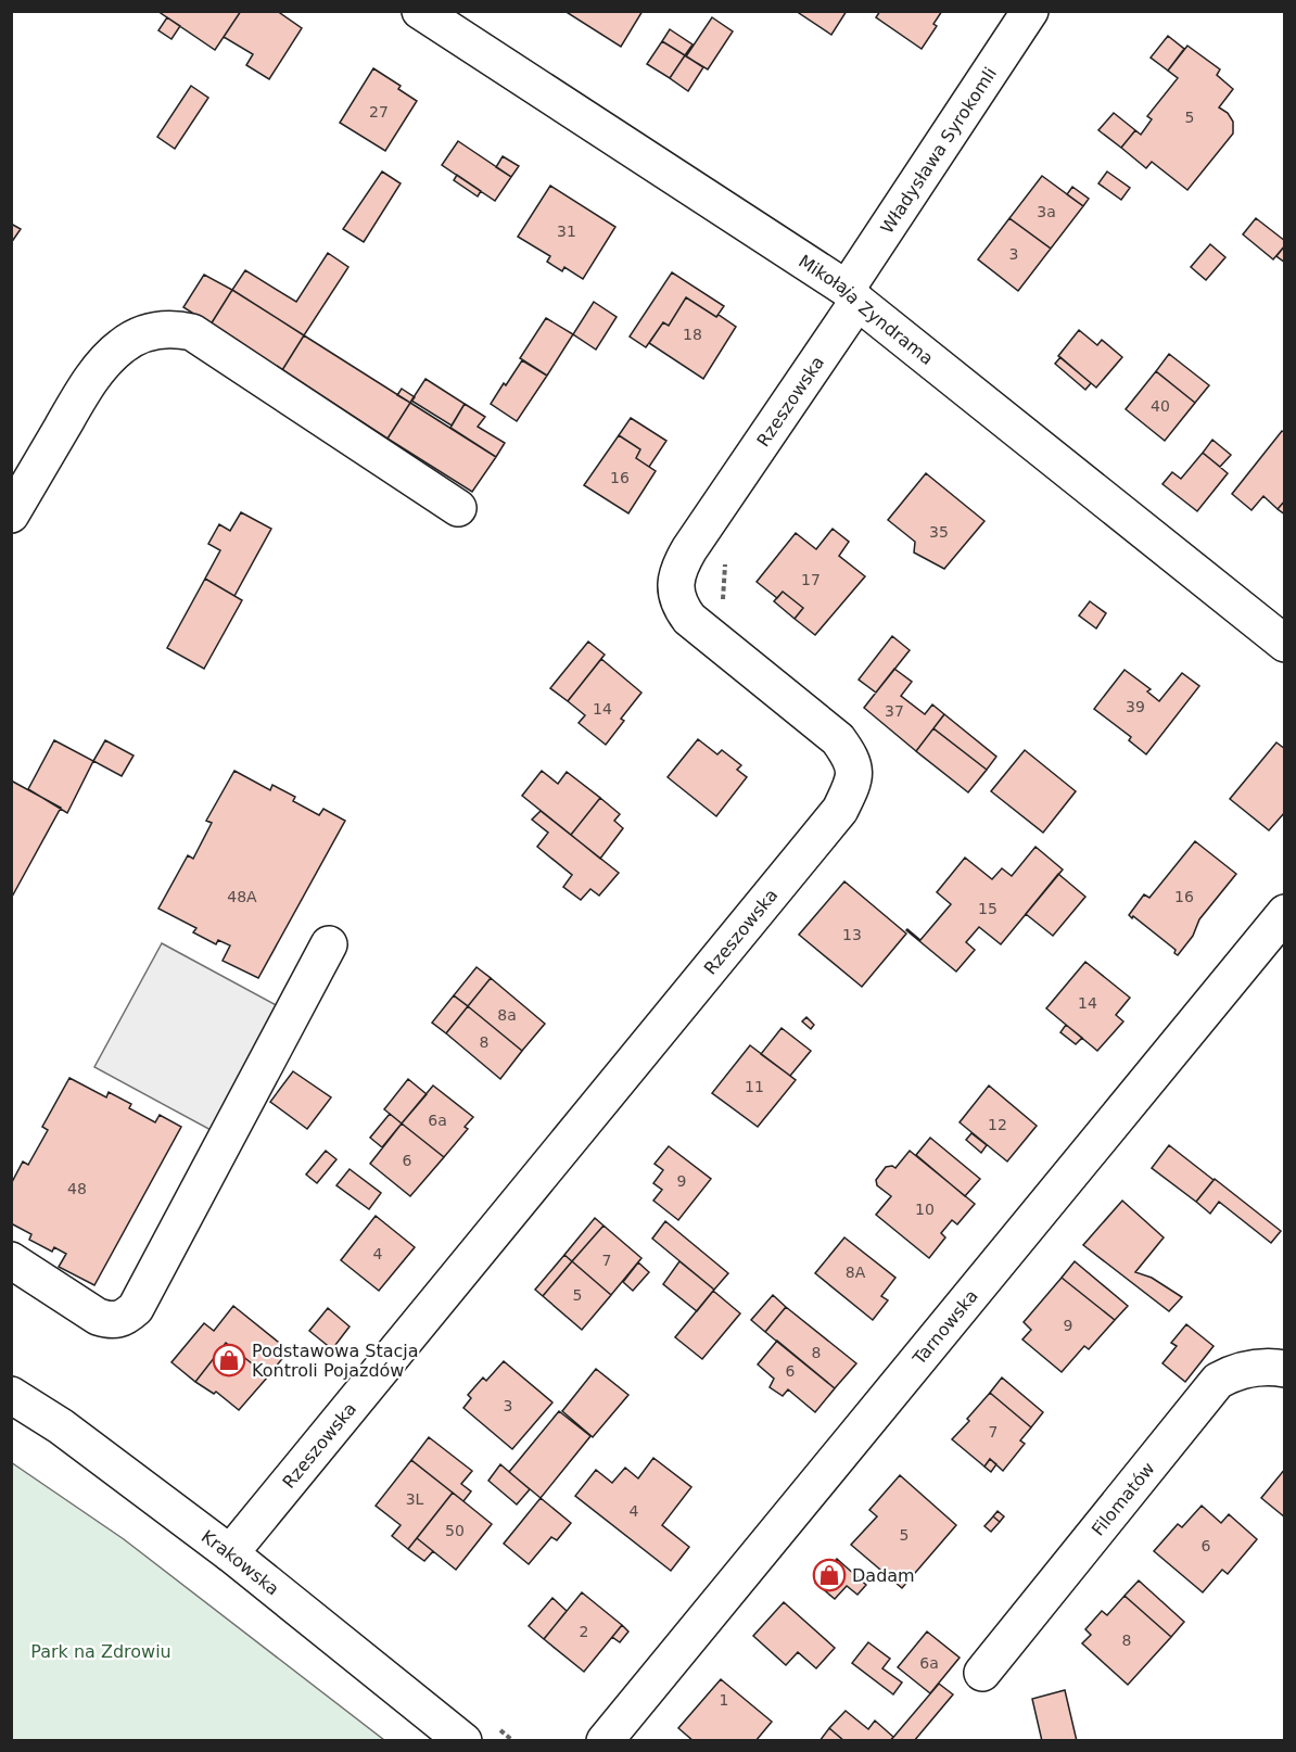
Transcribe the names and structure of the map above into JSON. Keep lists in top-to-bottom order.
{
  "streets": {
    "street": [
      "Władysława Syrokomli",
      "Mikołaja Zyndrama",
      "Rzeszowska",
      "Tarnowska",
      "Filomatów",
      "Krakowska"
    ]
  },
  "crossings": [
    ["Władysława Syrokomli", "Mikołaja Zyndrama"],
    ["Władysława Syrokomli", "Rzeszowska"],
    ["Mikołaja Zyndrama", "Rzeszowska"],
    ["Rzeszowska", "Krakowska"]
  ],
  "parks": ["Park na Zdrowiu"],
  "places": {
    "shop": ["Podstawowa Stacja Kontroli Pojazdów", "Dadam"]
  },
  "house_numbers": [
    "27",
    "5",
    "3a",
    "31",
    "3",
    "18",
    "40",
    "16",
    "35",
    "17",
    "39",
    "14",
    "37",
    "48A",
    "16",
    "15",
    "13",
    "14",
    "8a",
    "8",
    "11",
    "6a",
    "12",
    "6",
    "9",
    "48",
    "10",
    "4",
    "7",
    "8A",
    "5",
    "9",
    "8",
    "6",
    "3",
    "7",
    "3L",
    "4",
    "50",
    "5",
    "6",
    "2",
    "8",
    "6a",
    "1"
  ]
}
